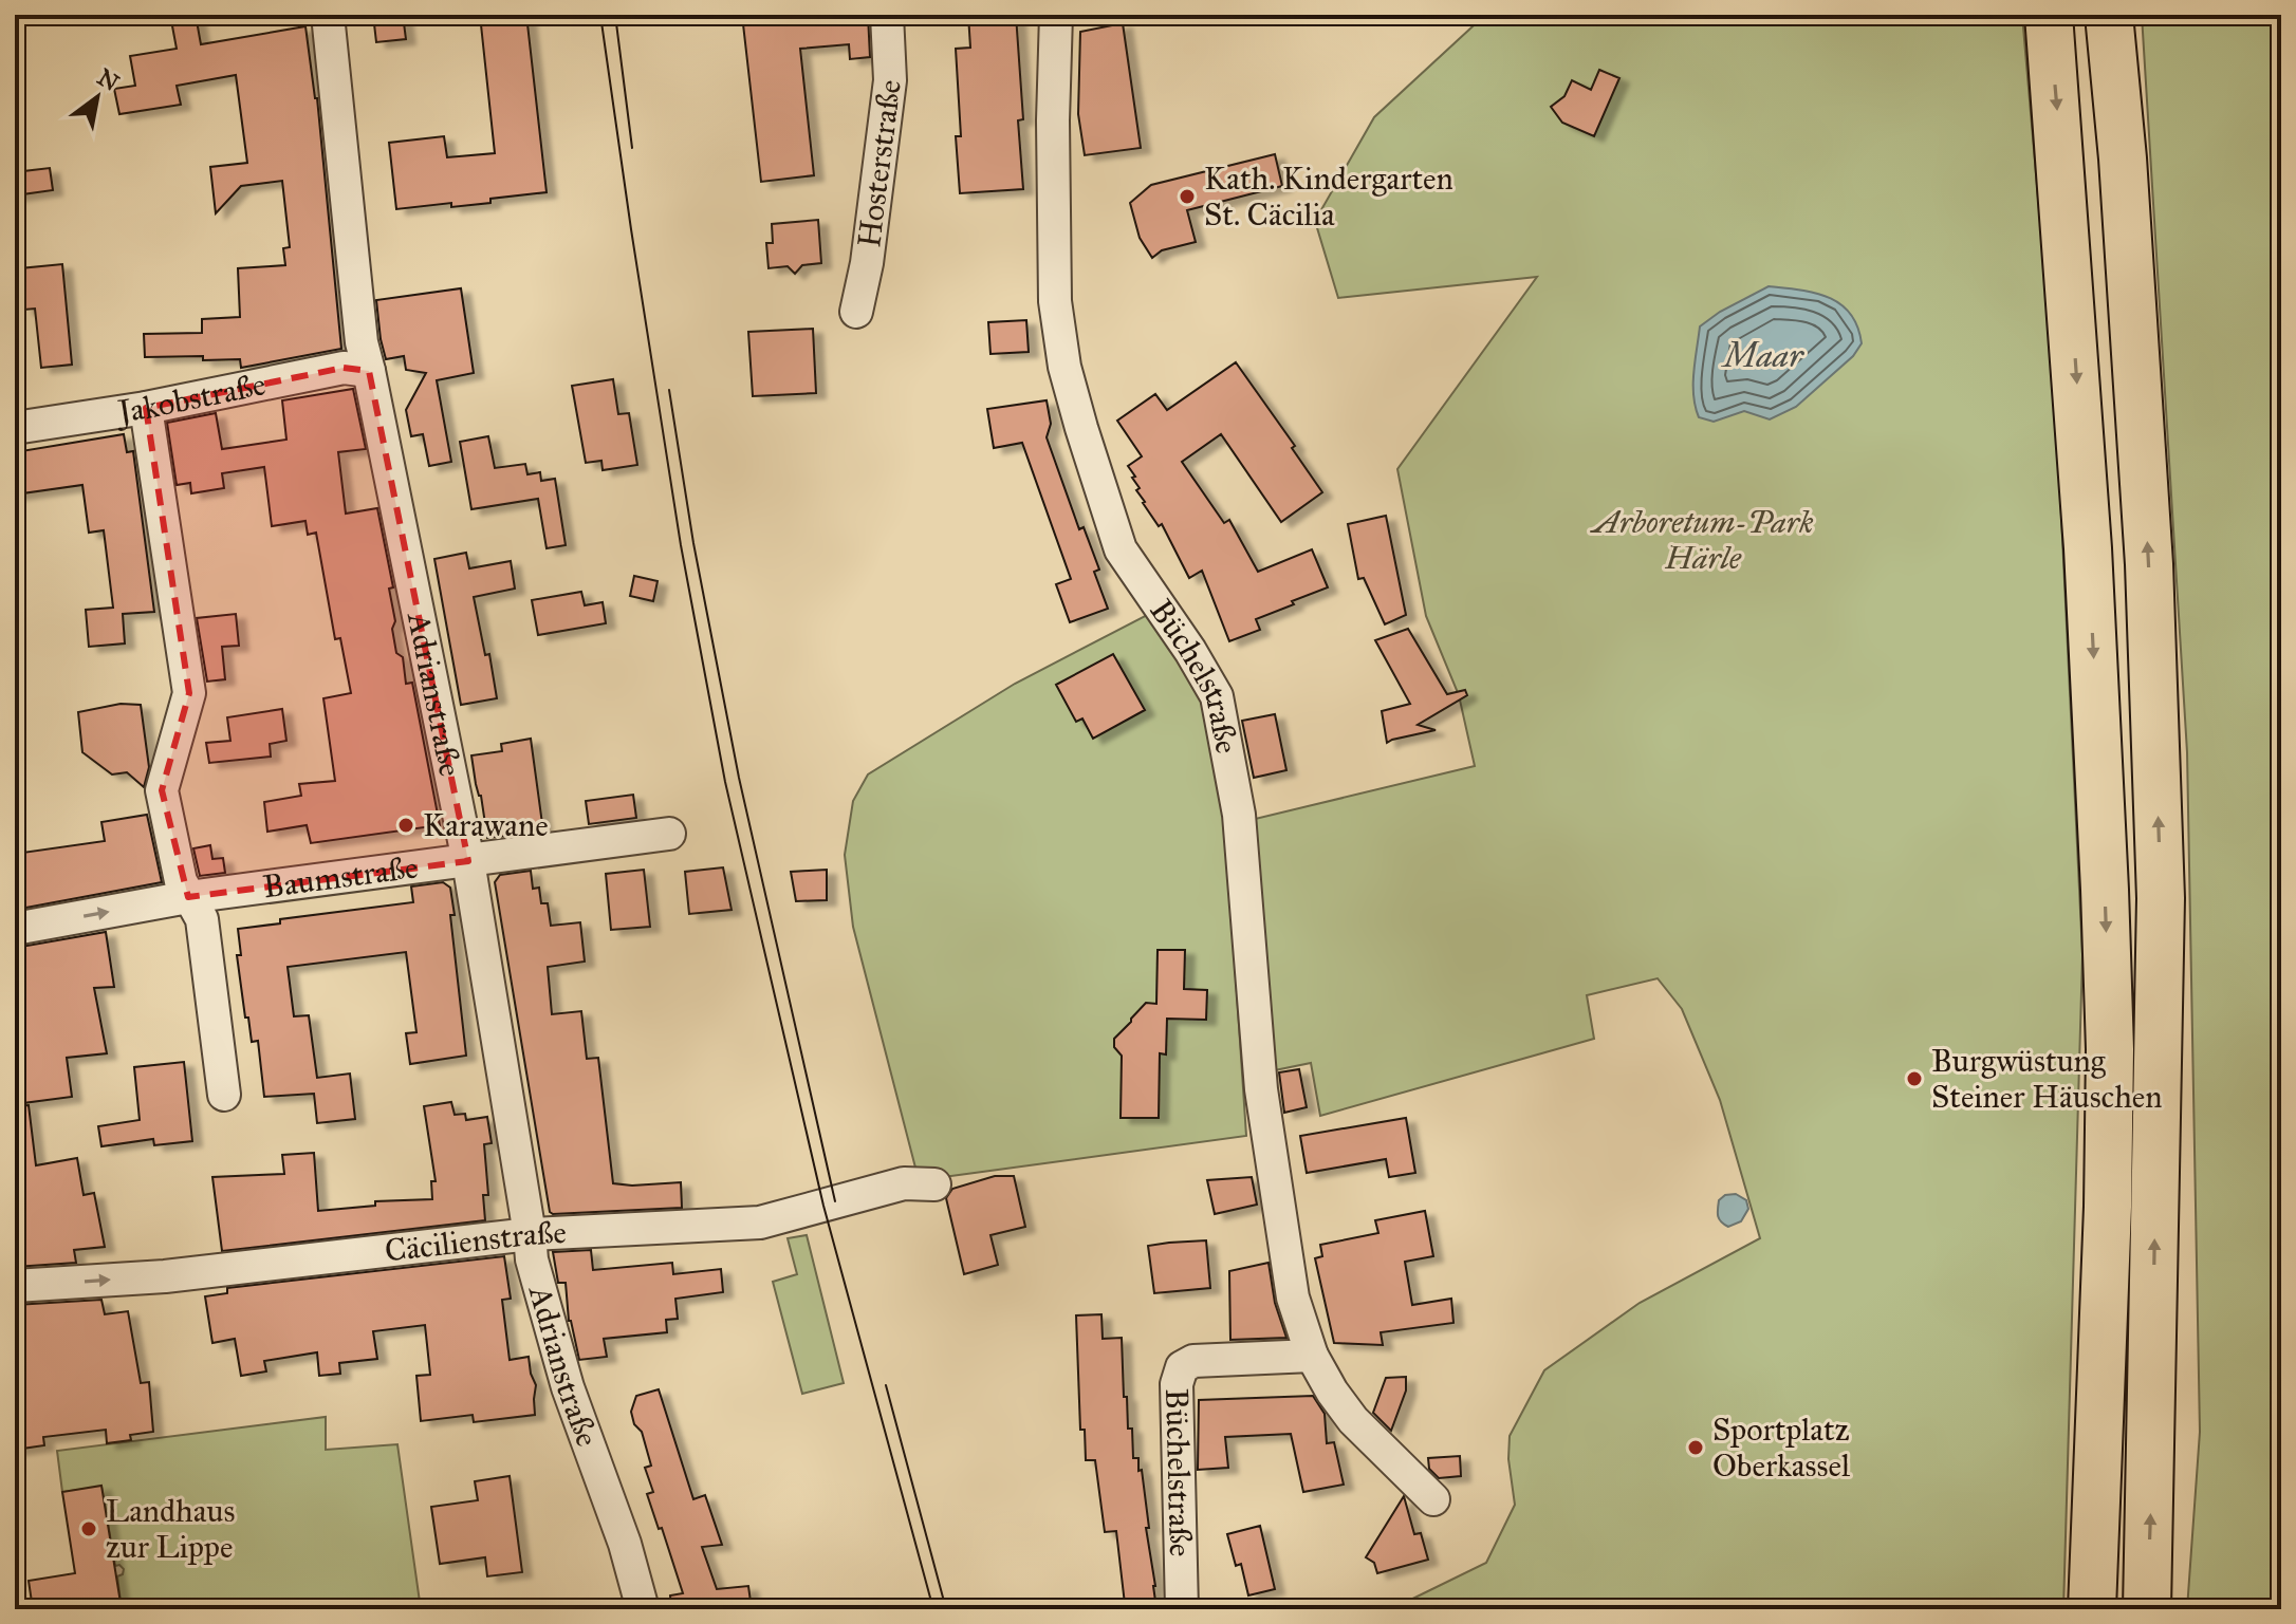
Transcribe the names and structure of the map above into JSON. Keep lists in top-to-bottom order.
{
  "streets": {
    "street": [
      "Hosterstraße",
      "Jakobstraße",
      "Büchelstraße",
      "Adrianstraße",
      "Baumstraße",
      "Cäcilienstraße"
    ]
  },
  "crossings": [
    ["Jakobstraße", "Adrianstraße"],
    ["Adrianstraße", "Baumstraße"],
    ["Adrianstraße", "Cäcilienstraße"]
  ],
  "one_way": ["Cäcilienstraße"],
  "water": ["Maar"],
  "parks": ["Arboretum-Park Härle"],
  "places": [
    "Kath. Kindergarten St. Cäcilia",
    "Karawane",
    "Burgwüstung Steiner Häuschen",
    "Sportplatz Oberkassel",
    "Landhaus zur Lippe"
  ],
  "north": "top right"
}
